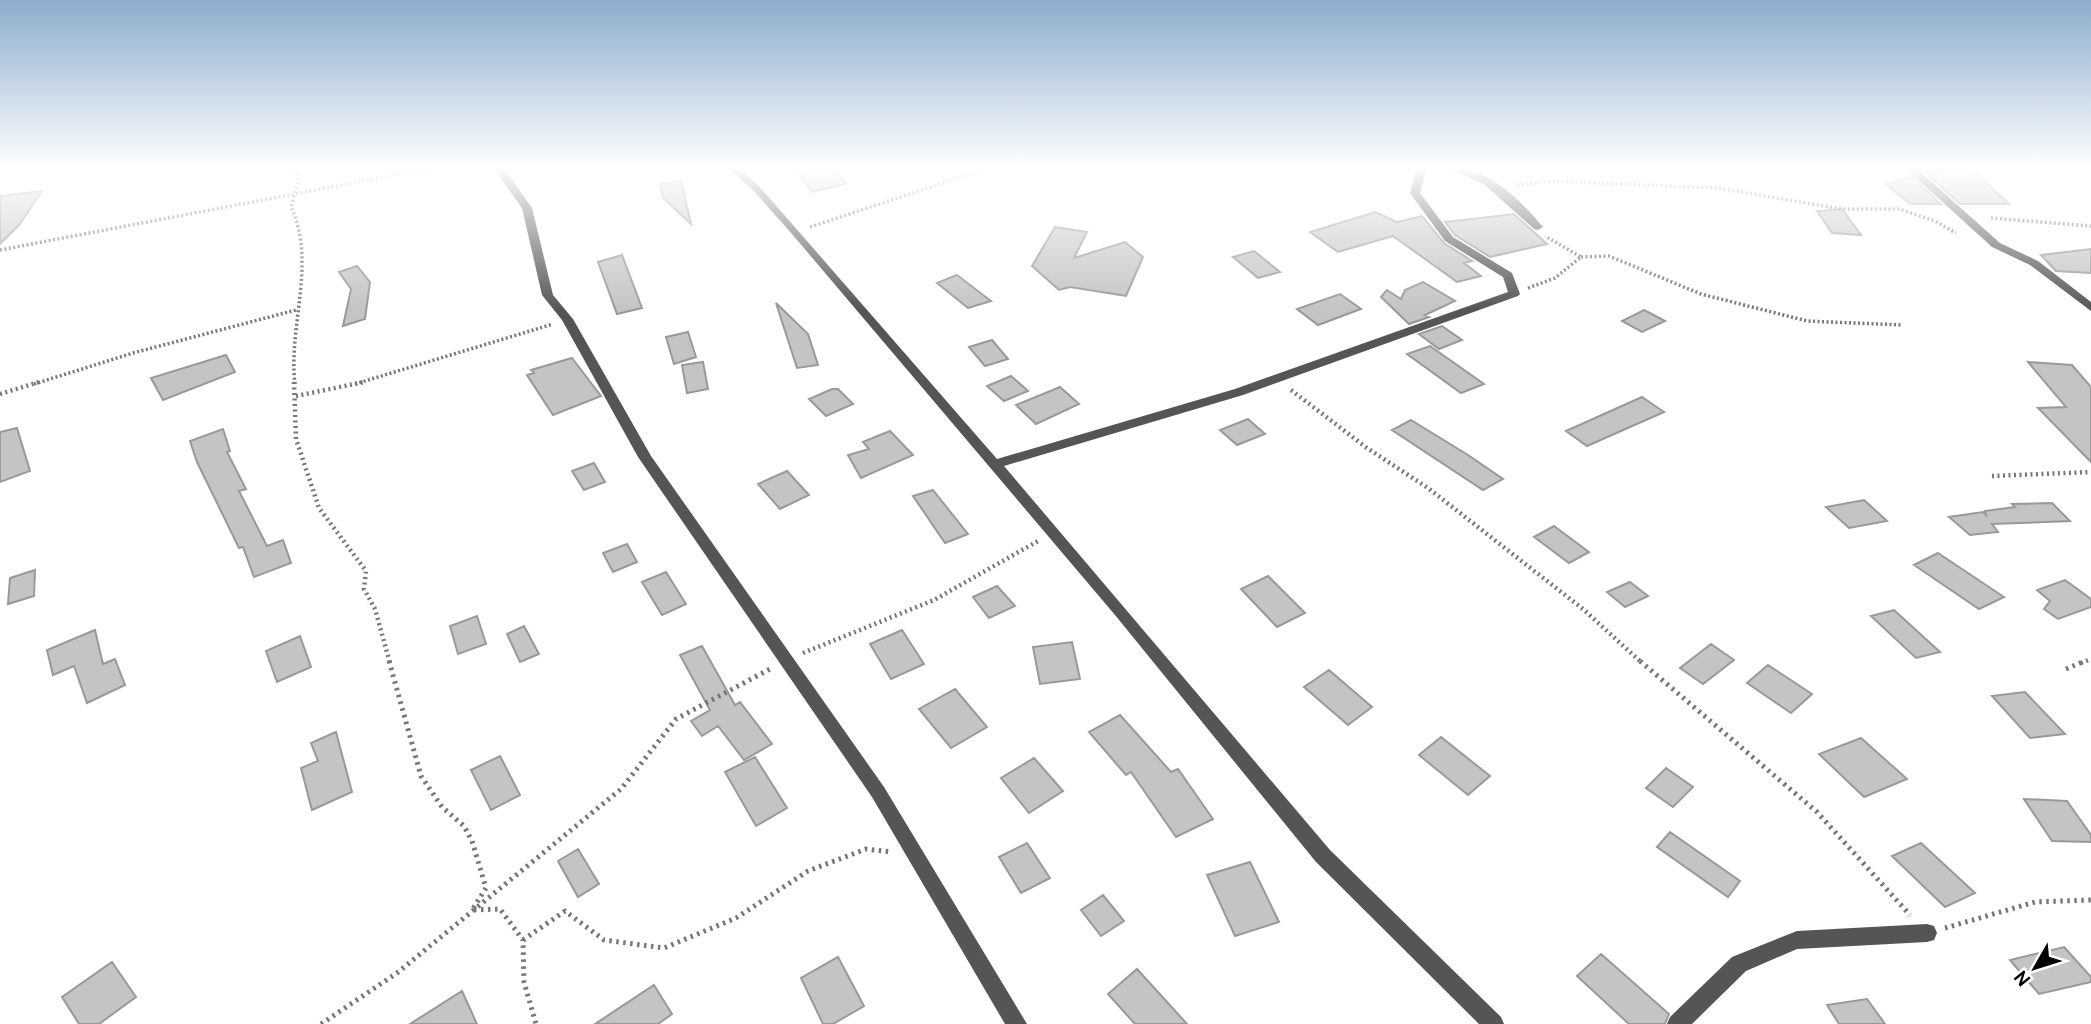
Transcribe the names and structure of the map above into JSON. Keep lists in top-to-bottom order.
{
  "north": "bottom left"
}
